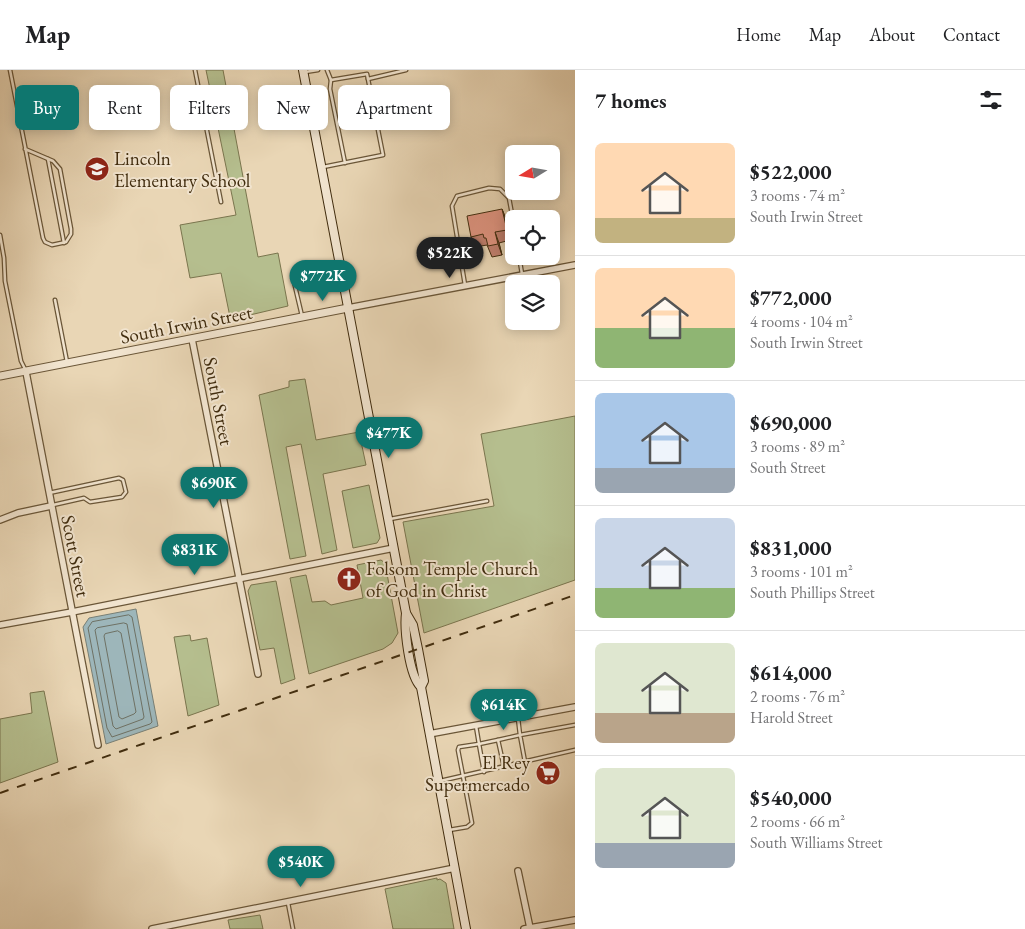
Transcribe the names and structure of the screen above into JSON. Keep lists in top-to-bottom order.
{
  "streets": {
    "street": ["South Irwin Street", "South Street", "Scott Street"]
  },
  "crossings": [
    ["South Irwin Street", "South Street"],
    ["South Irwin Street", "Scott Street"]
  ],
  "places": {
    "school or university": ["Lincoln Elementary School"],
    "church": ["Folsom Temple Church of God in Christ"],
    "supermarket": ["El Rey Supermercado"]
  },
  "north": "left",
  "page": {
    "header": "Map",
    "nav": [
      "Home",
      "Map",
      "About",
      "Contact"
    ],
    "heading": "7 homes",
    "chip": [
      "Buy",
      "Rent",
      "Filters",
      "New",
      "Apartment"
    ],
    "list": [
      {
        "name": "$522,000",
        "note": "3 rooms · 74 m² · South Irwin Street"
      },
      {
        "name": "$772,000",
        "note": "4 rooms · 104 m² · South Irwin Street"
      },
      {
        "name": "$690,000",
        "note": "3 rooms · 89 m² · South Street"
      },
      {
        "name": "$831,000",
        "note": "3 rooms · 101 m² · South Phillips Street"
      },
      {
        "name": "$614,000",
        "note": "2 rooms · 76 m² · Harold Street"
      },
      {
        "name": "$540,000",
        "note": "2 rooms · 66 m² · South Williams Street"
      }
    ],
    "price": [
      "$522K",
      "$772K",
      "$477K",
      "$690K",
      "$831K",
      "$614K",
      "$540K"
    ]
  }
}
